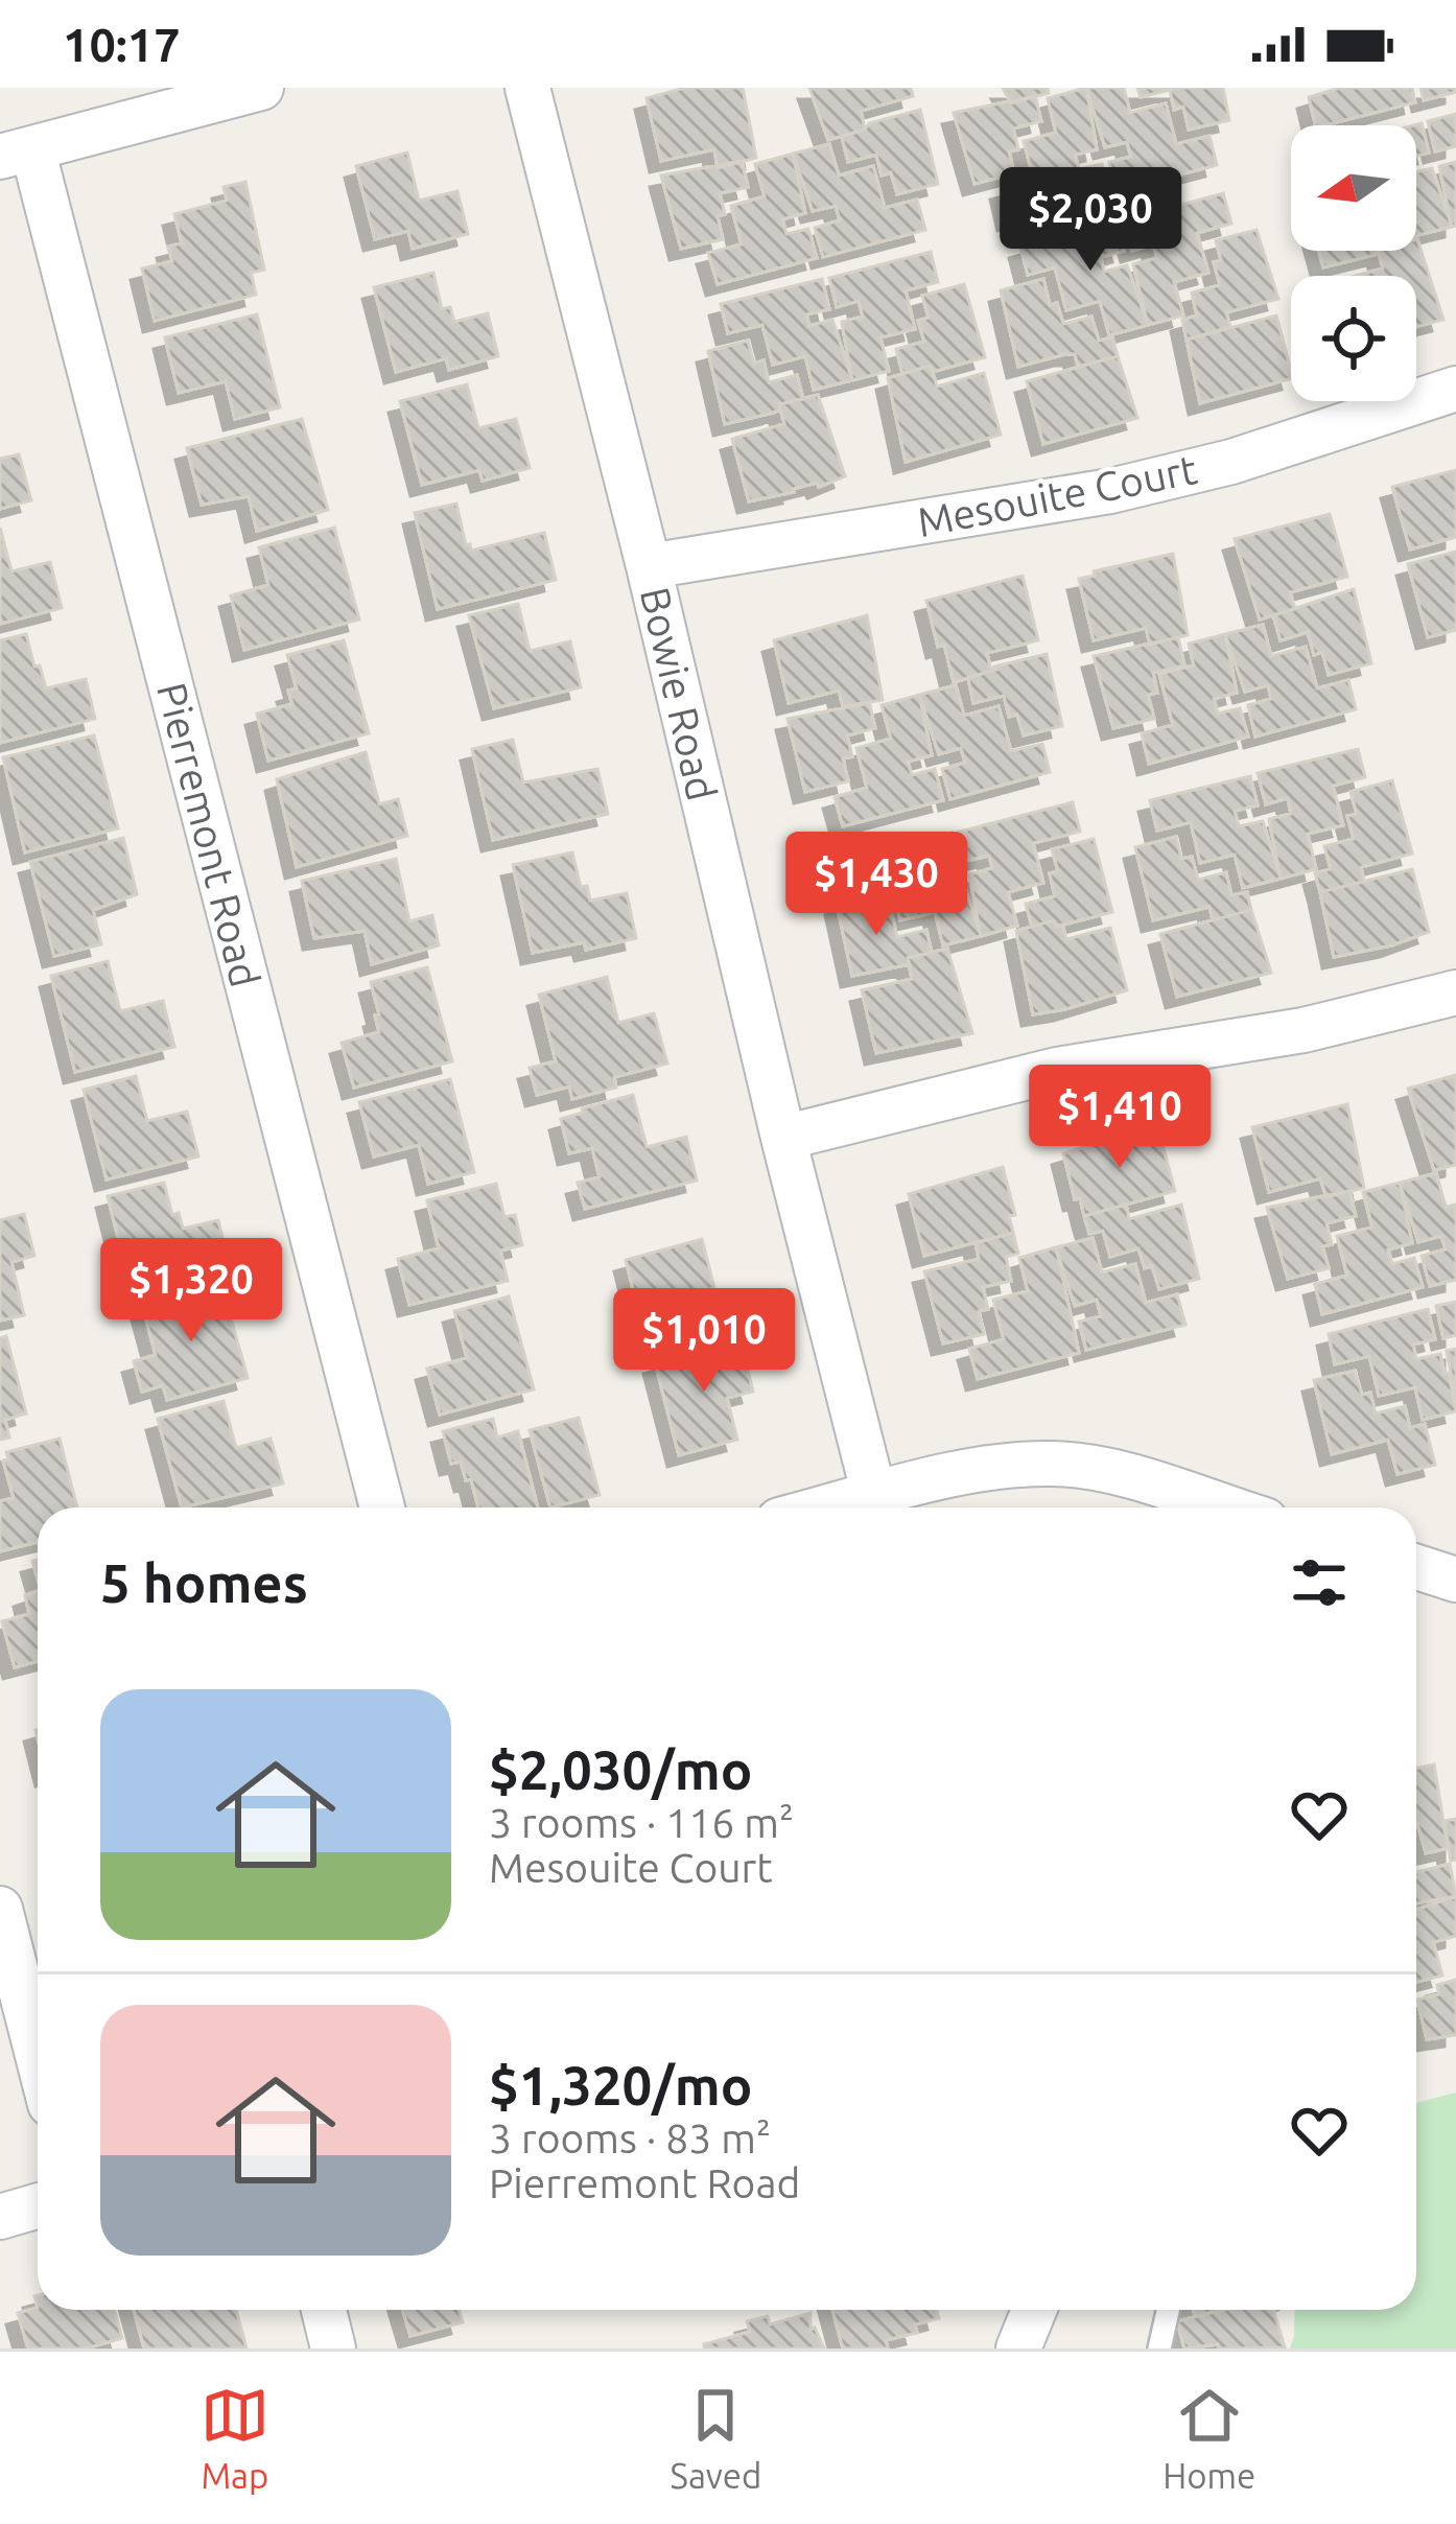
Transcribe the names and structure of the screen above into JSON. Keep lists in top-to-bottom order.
{
  "streets": {
    "street": ["Mesouite Court", "Bowie Road", "Pierremont Road"]
  },
  "crossings": [
    ["Mesouite Court", "Bowie Road"]
  ],
  "north": "left",
  "page": {
    "status": "10:17",
    "price": [
      "$2,030",
      "$1,430",
      "$1,410",
      "$1,320",
      "$1,010"
    ],
    "heading": "5 homes",
    "list": [
      {
        "name": "$2,030/mo",
        "note": "3 rooms · 116 m² · Mesouite Court"
      },
      {
        "name": "$1,320/mo",
        "note": "3 rooms · 83 m² · Pierremont Road"
      }
    ],
    "tabs": ["Map", "Saved", "Home"]
  }
}
